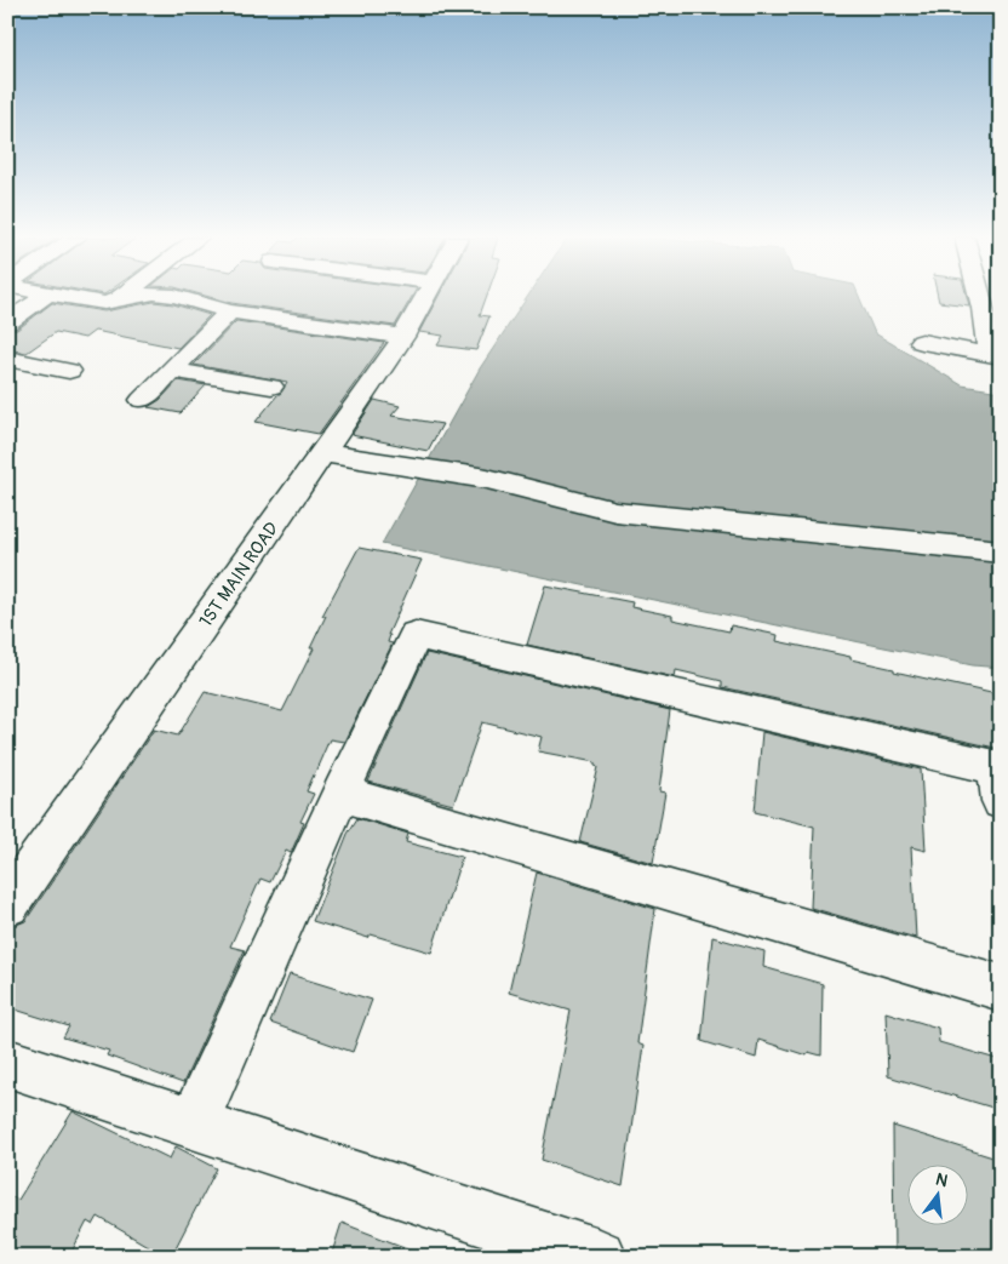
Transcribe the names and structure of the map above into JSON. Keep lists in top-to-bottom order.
{
  "streets": {
    "street": ["1ST MAIN ROAD"]
  },
  "north": "top"
}
